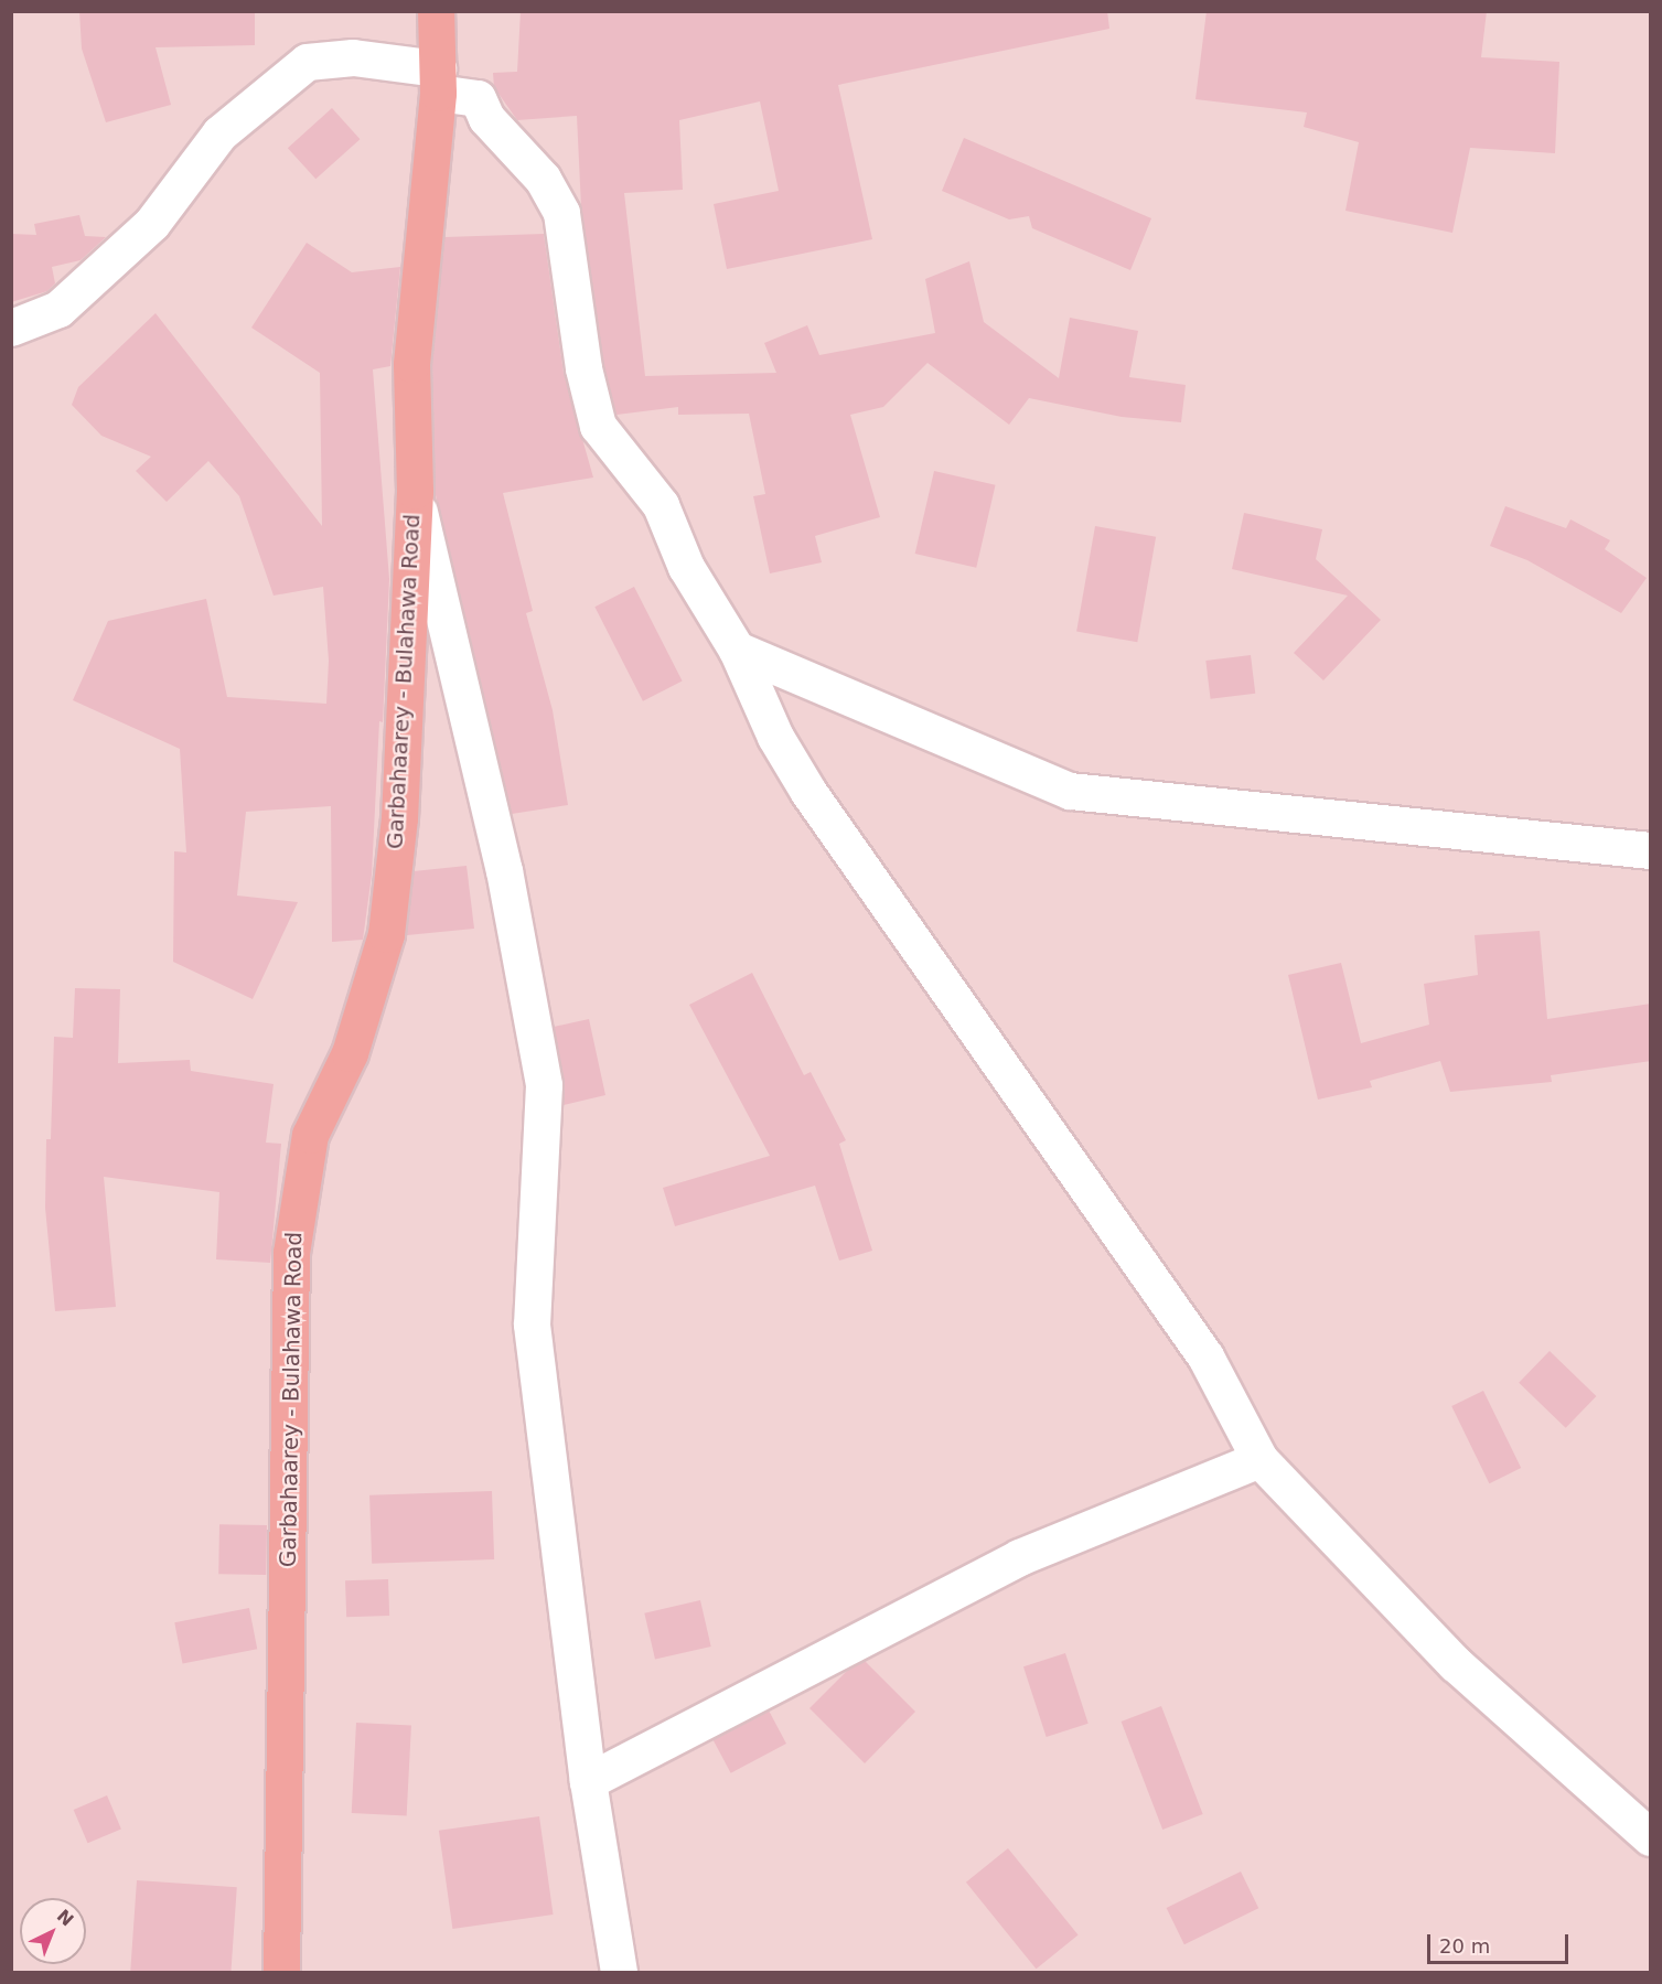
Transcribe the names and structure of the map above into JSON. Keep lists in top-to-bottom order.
{
  "streets": {
    "main road": ["Garbahaarey - Bulahawa Road"]
  },
  "scale_bar": "20 m",
  "north": "top right"
}
